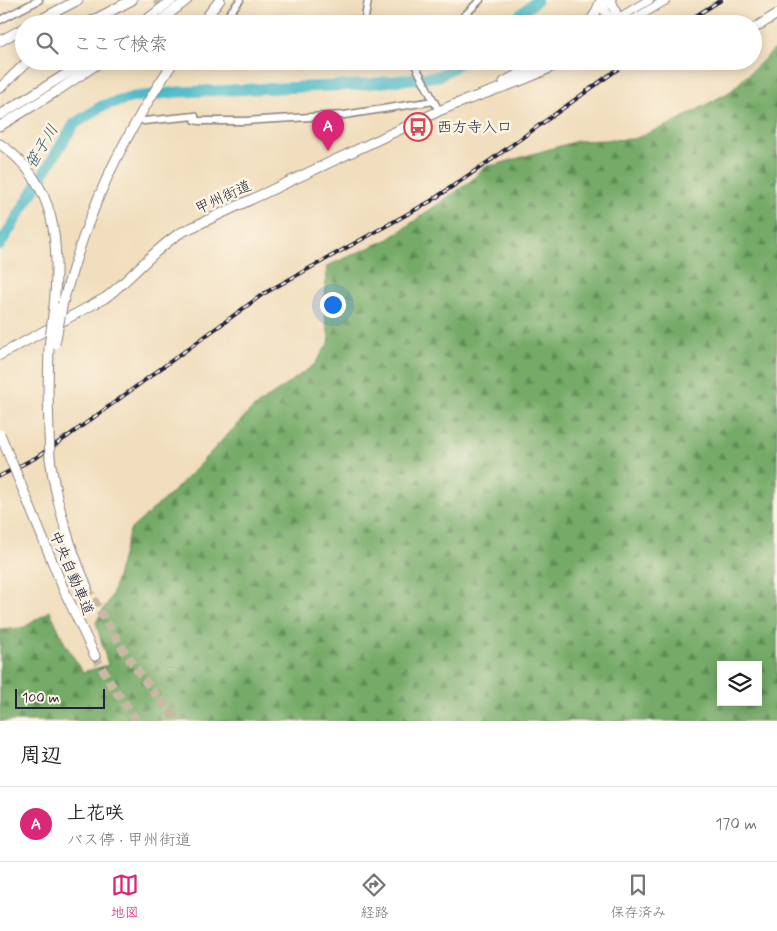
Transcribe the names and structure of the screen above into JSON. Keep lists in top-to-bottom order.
{
  "streets": {
    "highway": ["甲州街道", "中央自動車道"]
  },
  "water": ["笹子川"],
  "places": {
    "bus stop": ["西方寺入口"]
  },
  "scale_bar": "100 m",
  "page": {
    "search": "ここで検索",
    "pins": "A",
    "scale": "100 m",
    "heading": "周辺",
    "list": [
      {
        "mark": "A",
        "name": "上花咲",
        "note": "バス停 · 甲州街道",
        "value": "170 m"
      }
    ],
    "nav": ["地図", "経路", "保存済み"]
  }
}
